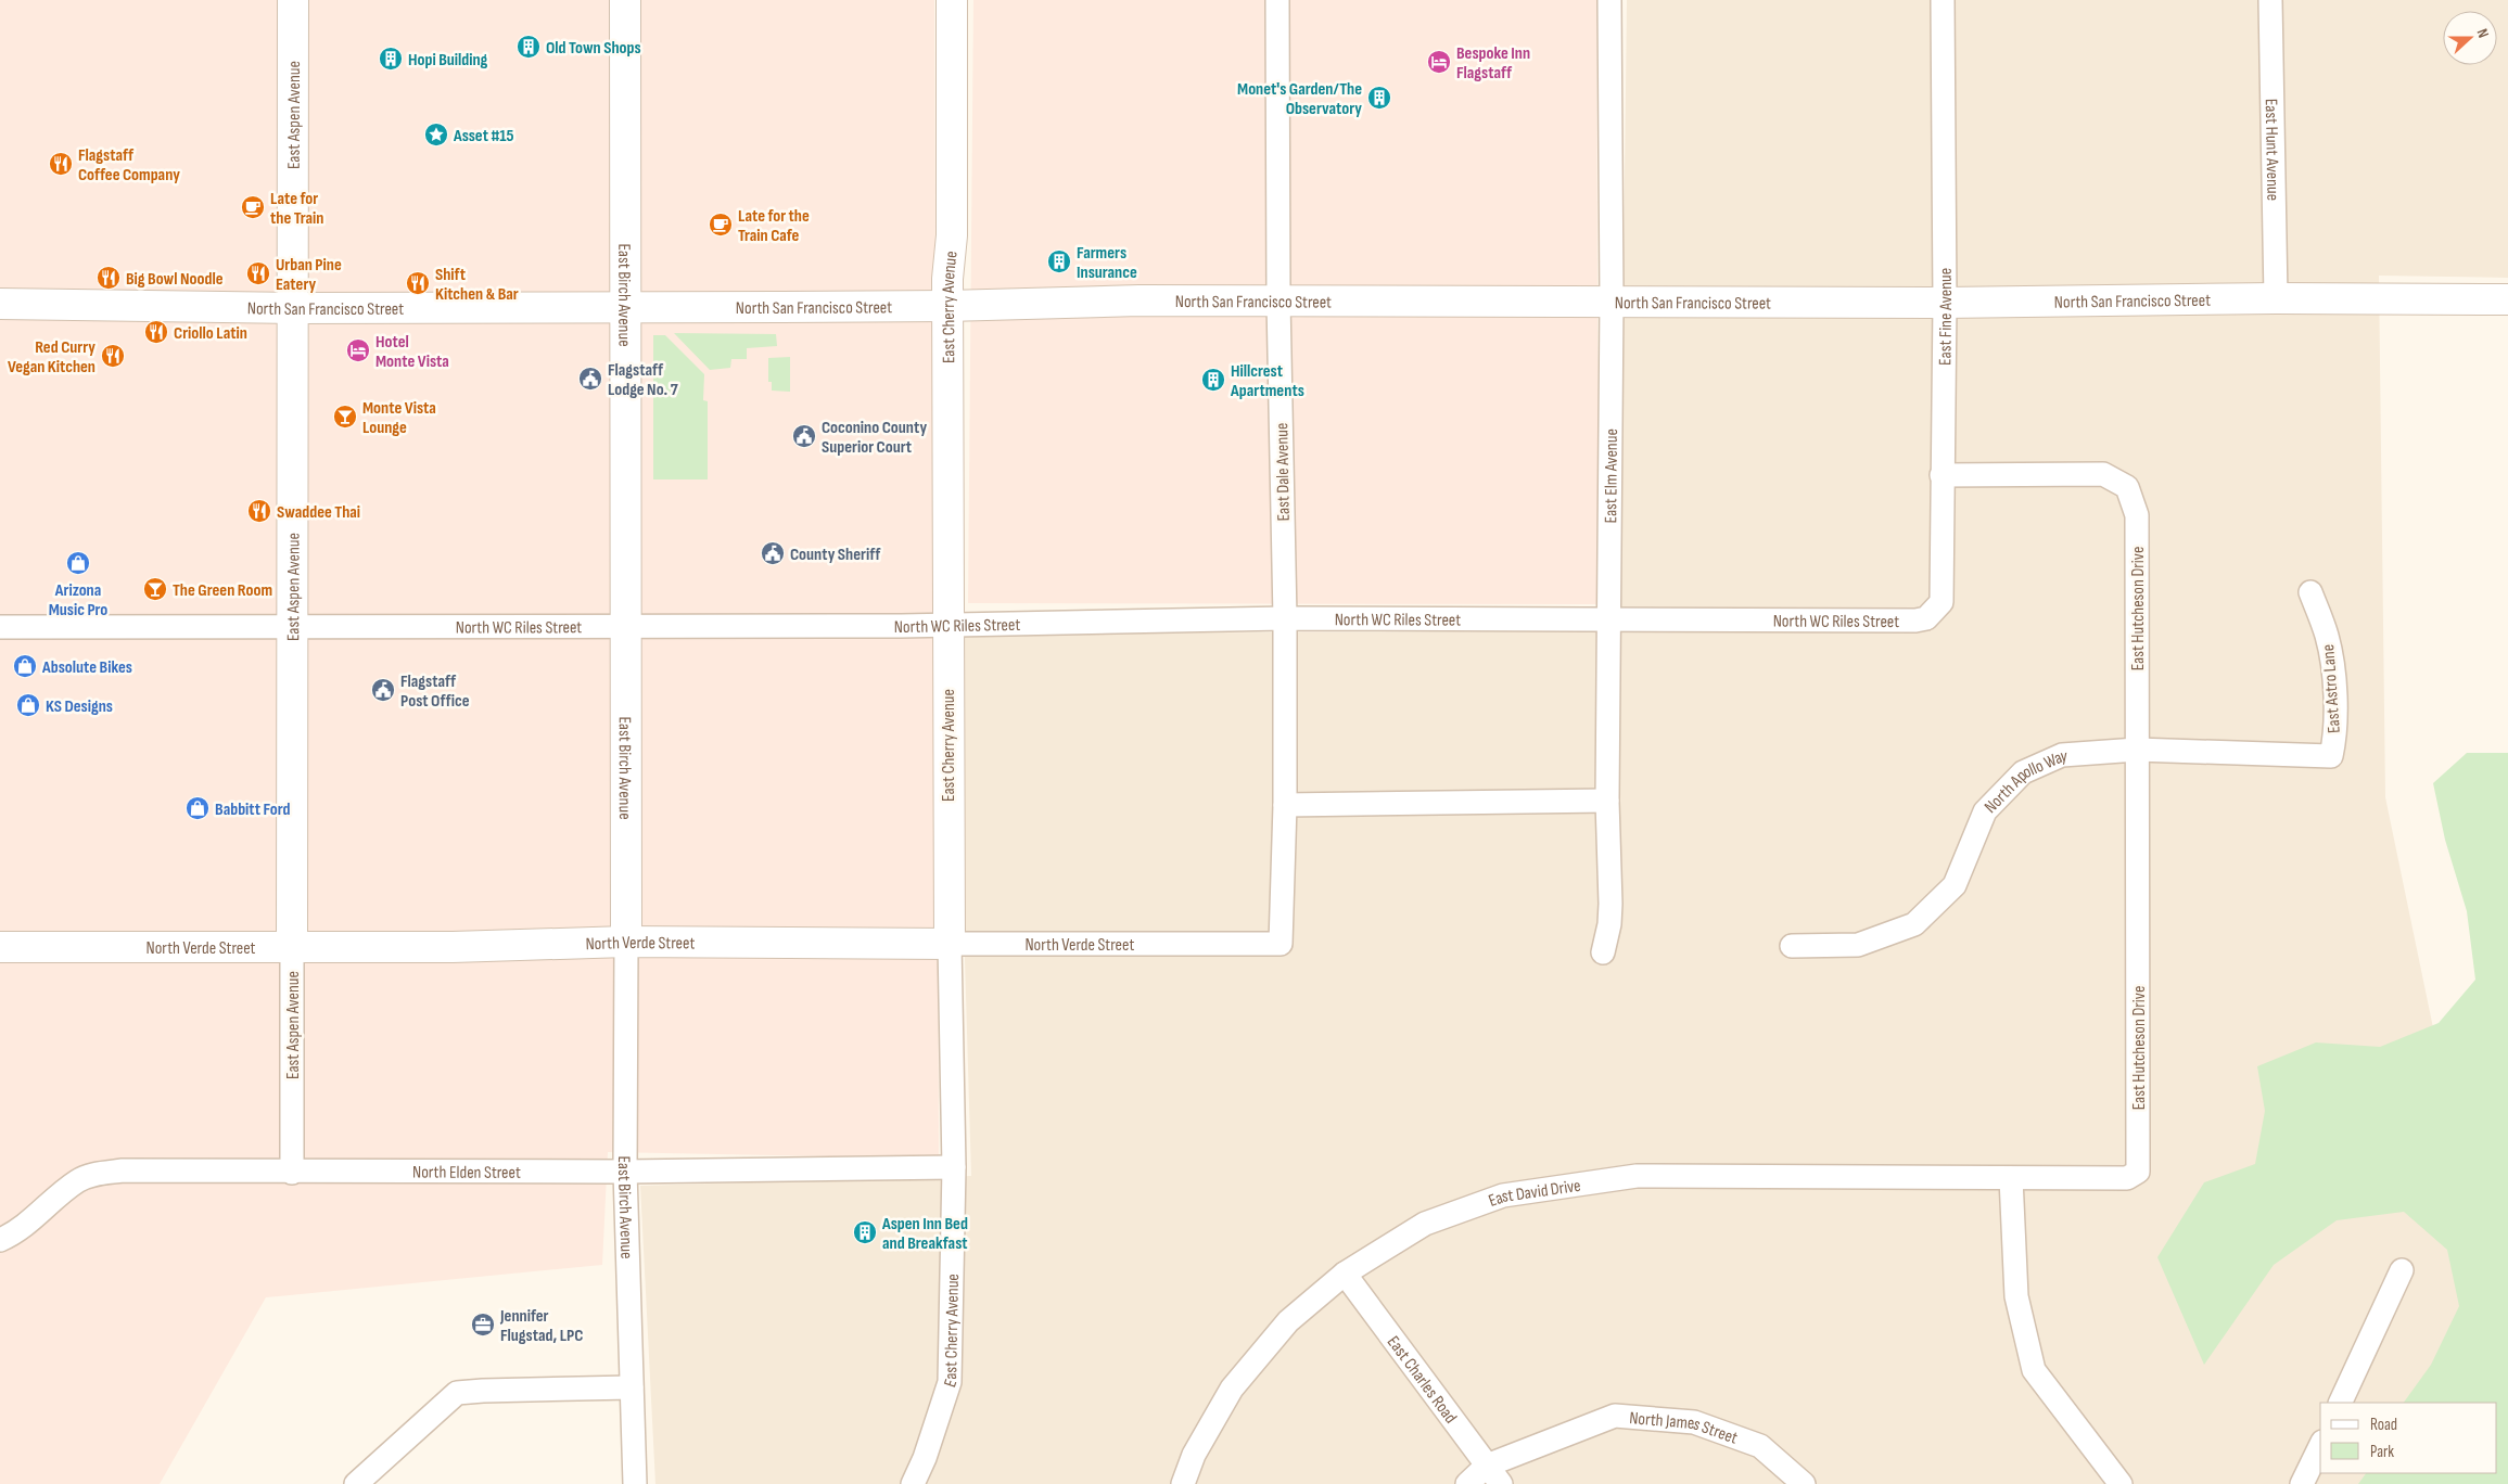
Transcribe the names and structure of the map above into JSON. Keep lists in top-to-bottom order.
{
  "streets": {
    "street": [
      "East Aspen Avenue",
      "East Hunt Avenue",
      "East Birch Avenue",
      "North San Francisco Street",
      "East Cherry Avenue",
      "East Fine Avenue",
      "East Dale Avenue",
      "East Elm Avenue",
      "East Hutcheson Drive",
      "North WC Riles Street",
      "East Astro Lane",
      "North Apollo Way",
      "North Verde Street",
      "North Elden Street",
      "East David Drive",
      "East Charles Road",
      "North James Street"
    ]
  },
  "crossings": [
    ["East Aspen Avenue", "North San Francisco Street"],
    ["East Aspen Avenue", "North WC Riles Street"],
    ["East Aspen Avenue", "North Verde Street"],
    ["East Aspen Avenue", "North Elden Street"],
    ["East Hunt Avenue", "North San Francisco Street"],
    ["East Birch Avenue", "North San Francisco Street"],
    ["East Birch Avenue", "North WC Riles Street"],
    ["East Birch Avenue", "North Verde Street"],
    ["East Birch Avenue", "North Elden Street"],
    ["North San Francisco Street", "East Cherry Avenue"],
    ["North San Francisco Street", "East Fine Avenue"],
    ["North San Francisco Street", "East Dale Avenue"],
    ["North San Francisco Street", "East Elm Avenue"],
    ["East Cherry Avenue", "North WC Riles Street"],
    ["East Cherry Avenue", "North Verde Street"],
    ["East Cherry Avenue", "North Elden Street"],
    ["East Fine Avenue", "East Hutcheson Drive"],
    ["East Fine Avenue", "North WC Riles Street"],
    ["East Dale Avenue", "North WC Riles Street"],
    ["East Dale Avenue", "North Verde Street"],
    ["East Elm Avenue", "North WC Riles Street"],
    ["East Hutcheson Drive", "North Apollo Way"],
    ["East Hutcheson Drive", "East David Drive"],
    ["East Astro Lane", "North Apollo Way"],
    ["East David Drive", "East Charles Road"],
    ["East Charles Road", "North James Street"]
  ],
  "places": {
    "building": [
      "Old Town Shops",
      "Hopi Building",
      "Monet's Garden/The Observatory",
      "Farmers Insurance",
      "Hillcrest Apartments",
      "Aspen Inn Bed and Breakfast"
    ],
    "hotel": ["Bespoke Inn Flagstaff", "Hotel Monte Vista"],
    "place": ["Asset #15"],
    "restaurant": [
      "Flagstaff Coffee Company",
      "Urban Pine Eatery",
      "Big Bowl Noodle",
      "Shift Kitchen & Bar",
      "Criollo Latin",
      "Red Curry Vegan Kitchen",
      "Swaddee Thai"
    ],
    "cafe": ["Late for the Train", "Late for the Train Cafe"],
    "public building": [
      "Flagstaff Lodge No. 7",
      "Coconino County Superior Court",
      "County Sheriff",
      "Flagstaff Post Office"
    ],
    "bar": ["Monte Vista Lounge", "The Green Room"],
    "shop": [
      "Arizona Music Pro",
      "Absolute Bikes",
      "KS Designs",
      "Babbitt Ford"
    ],
    "office": ["Jennifer Flugstad, LPC"]
  },
  "legend": ["Road", "Park"],
  "north": "right"
}
